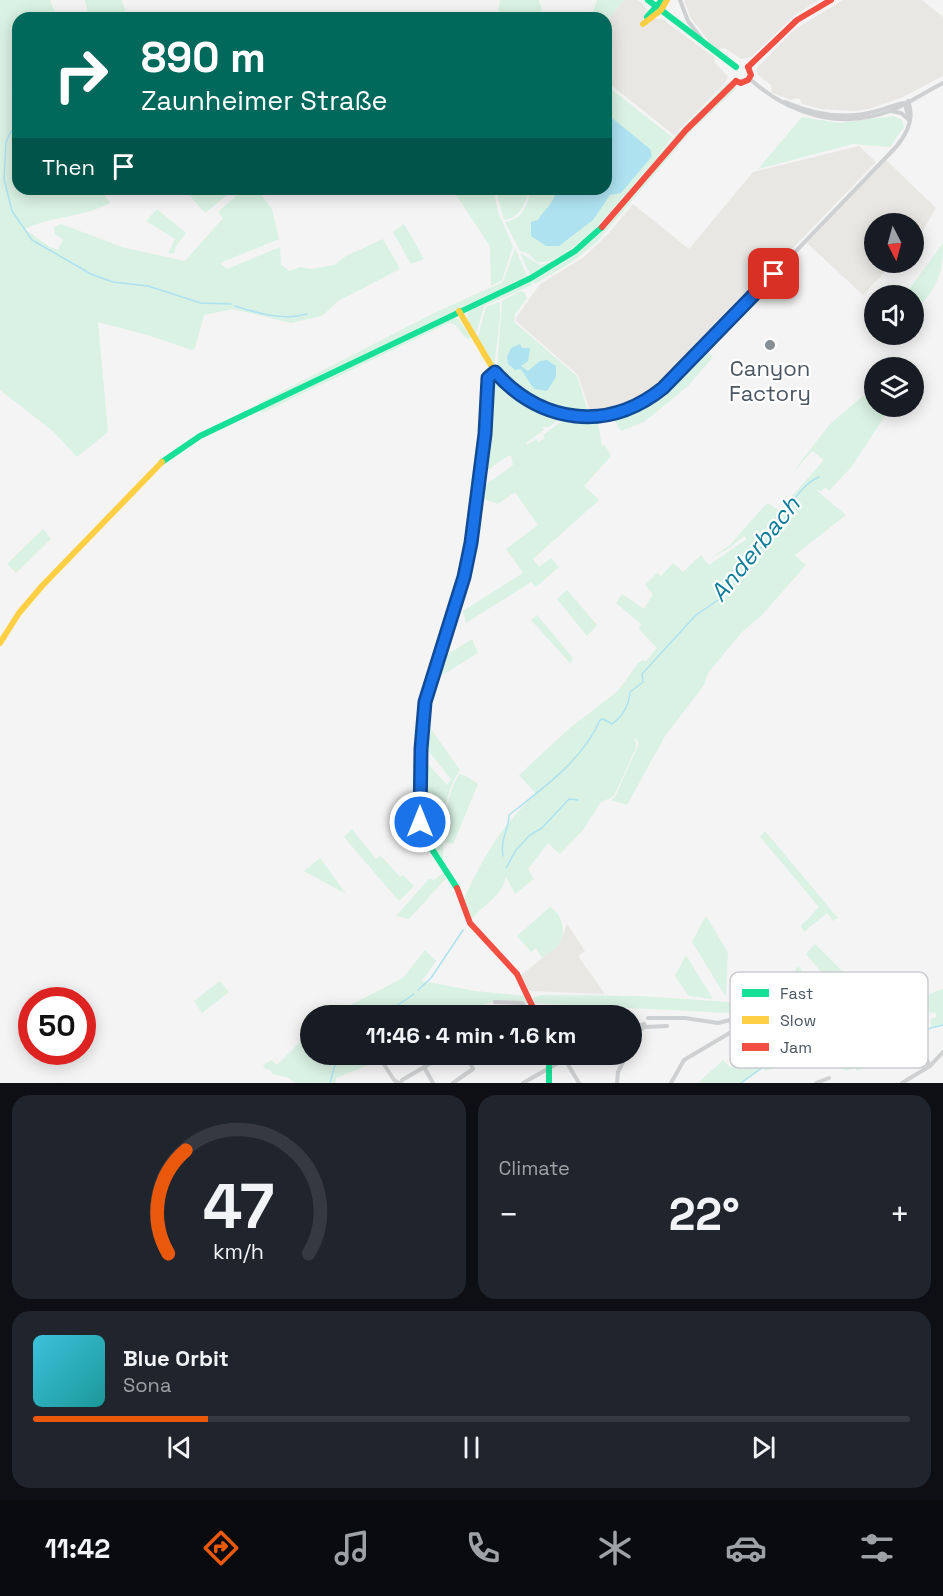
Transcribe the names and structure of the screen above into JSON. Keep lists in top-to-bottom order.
{
  "water": ["Anderbach"],
  "places": ["Canyon Factory"],
  "legend": ["Fast", "Slow", "Jam"],
  "north": "bottom",
  "page": {
    "turn": ["890 m", "Zaunheimer Straße"],
    "then": "Then",
    "limit": "50",
    "trip": "11:46 · 4 min · 1.6 km",
    "tile": "Climate",
    "heat": ["−", "22°", "+"],
    "song": ["Blue Orbit", "Sona"],
    "tabs": "11:42",
    "gauge": ["47", "km/h"]
  }
}
